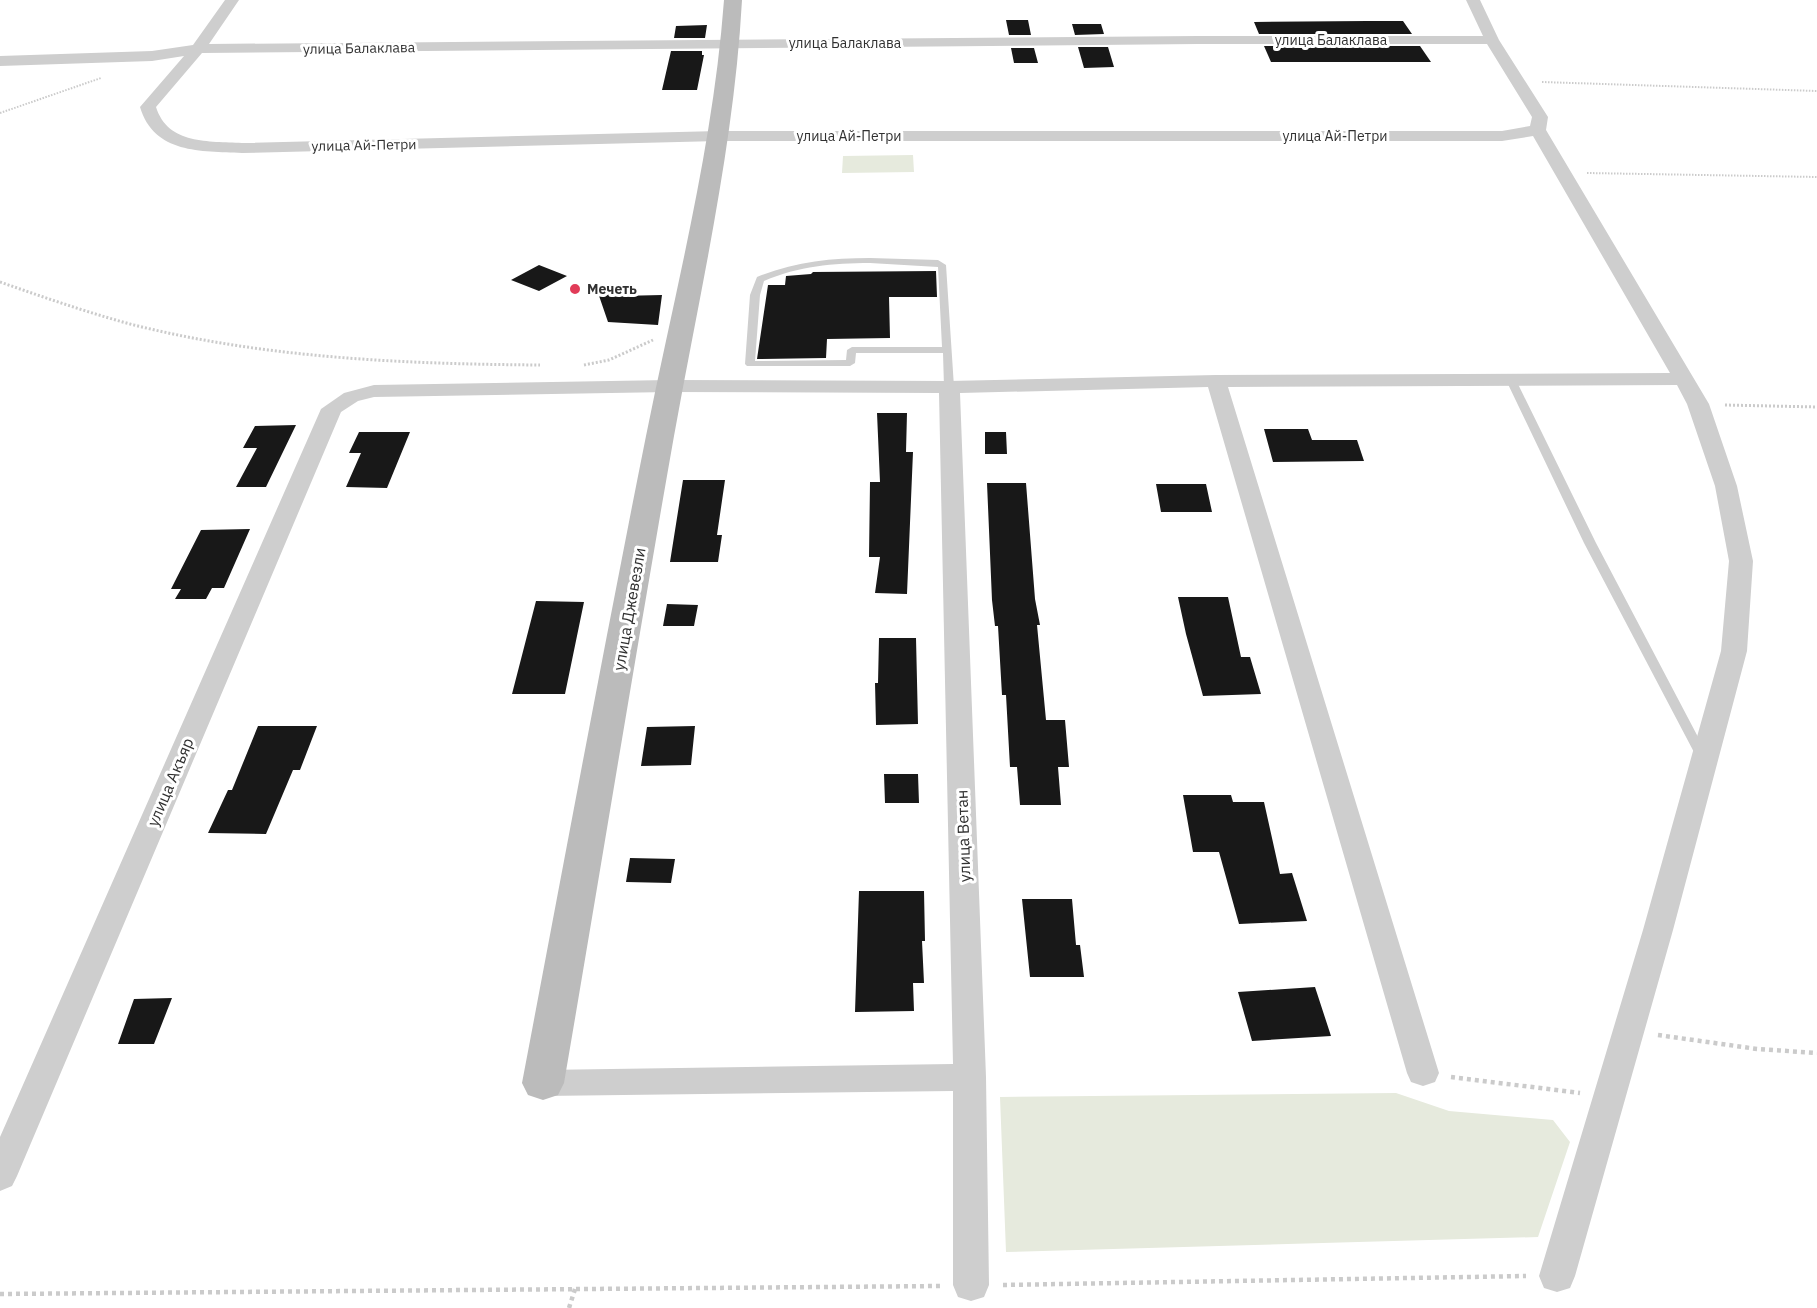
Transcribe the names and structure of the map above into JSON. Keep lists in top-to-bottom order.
{
  "streets": {
    "street": [
      "улица Балаклава",
      "улица Ай-Петри",
      "улица Джевезли",
      "улица Акъяр",
      "улица Ветан"
    ]
  },
  "crossings": [
    ["улица Балаклава", "улица Ай-Петри"],
    ["улица Балаклава", "улица Джевезли"],
    ["улица Ай-Петри", "улица Джевезли"],
    ["улица Джевезли", "улица Акъяр"]
  ],
  "places": ["Мечеть"]
}
